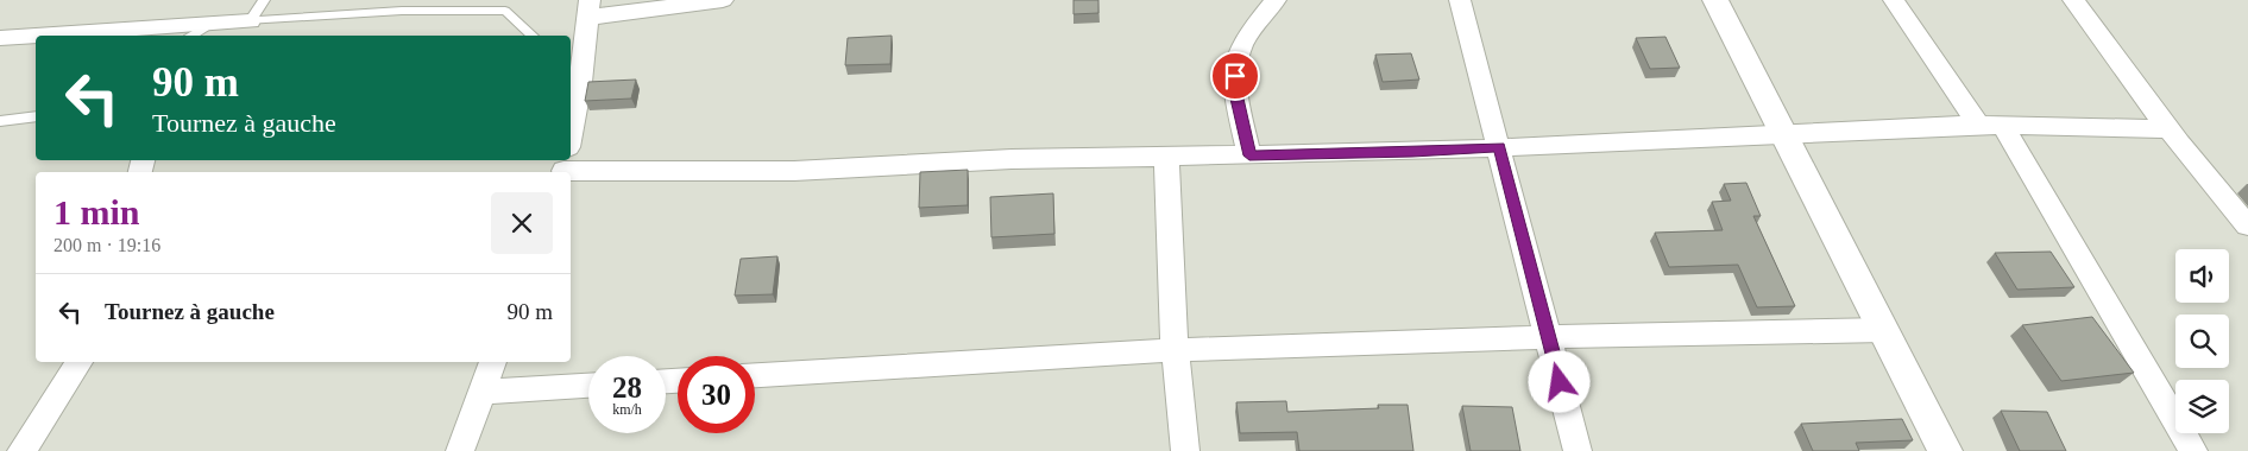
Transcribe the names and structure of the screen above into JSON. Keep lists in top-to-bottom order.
{
  "page": {
    "turn": ["90 m", "Tournez à gauche"],
    "heading": ["1 min", "200 m · 19:16"],
    "list": [
      {
        "name": "Tournez à gauche",
        "value": "90 m"
      }
    ],
    "speed": "28 km/h",
    "limit": "30"
  }
}
